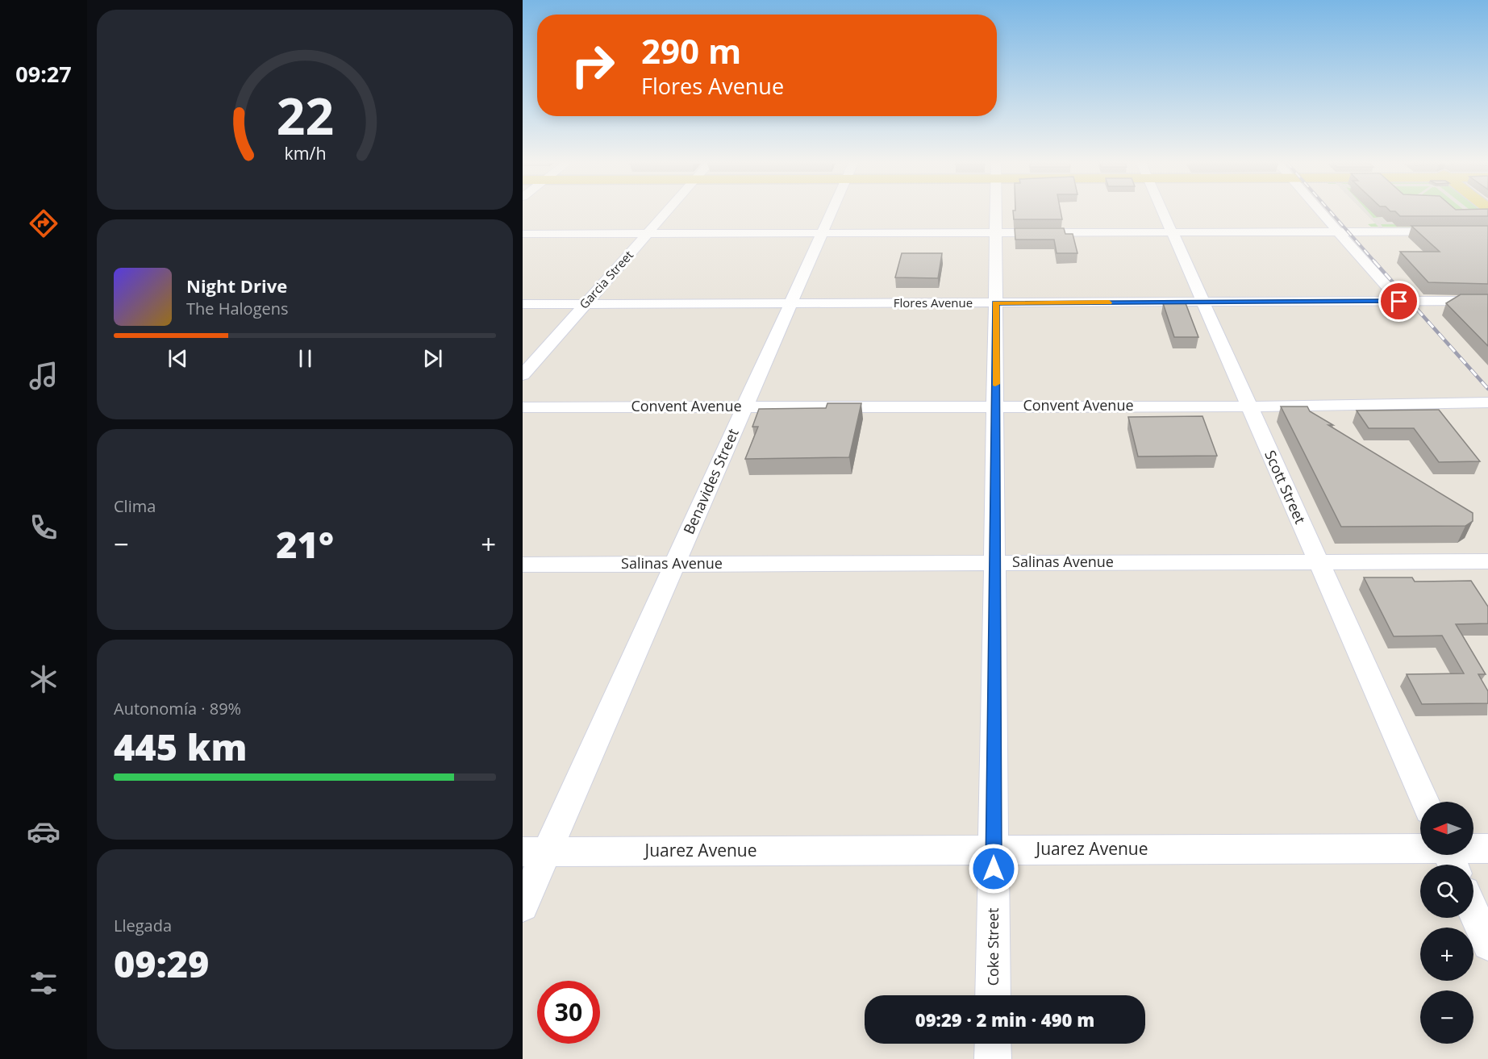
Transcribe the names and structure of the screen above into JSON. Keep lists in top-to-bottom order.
{
  "streets": {
    "street": [
      "Garcia Street",
      "Flores Avenue",
      "Convent Avenue",
      "Benavides Street",
      "Scott Street",
      "Salinas Avenue",
      "Juarez Avenue",
      "Coke Street"
    ]
  },
  "crossings": [
    ["Garcia Street", "Flores Avenue"],
    ["Flores Avenue", "Benavides Street"],
    ["Flores Avenue", "Scott Street"],
    ["Flores Avenue", "Coke Street"],
    ["Convent Avenue", "Benavides Street"],
    ["Convent Avenue", "Scott Street"],
    ["Convent Avenue", "Coke Street"],
    ["Benavides Street", "Salinas Avenue"],
    ["Benavides Street", "Juarez Avenue"],
    ["Scott Street", "Salinas Avenue"],
    ["Salinas Avenue", "Coke Street"],
    ["Juarez Avenue", "Coke Street"]
  ],
  "north": "left",
  "page": {
    "tabs": "09:27",
    "turn": ["290 m", "Flores Avenue"],
    "song": ["Night Drive", "The Halogens"],
    "tile": [
      "Clima",
      ["Autonomía · 89%", "445 km"],
      ["Llegada", "09:29"]
    ],
    "heat": ["−", "21°", "+"],
    "map_buttons": ["+", "−"],
    "limit": "30",
    "trip": "09:29 · 2 min · 490 m",
    "gauge": ["22", "km/h"]
  }
}
